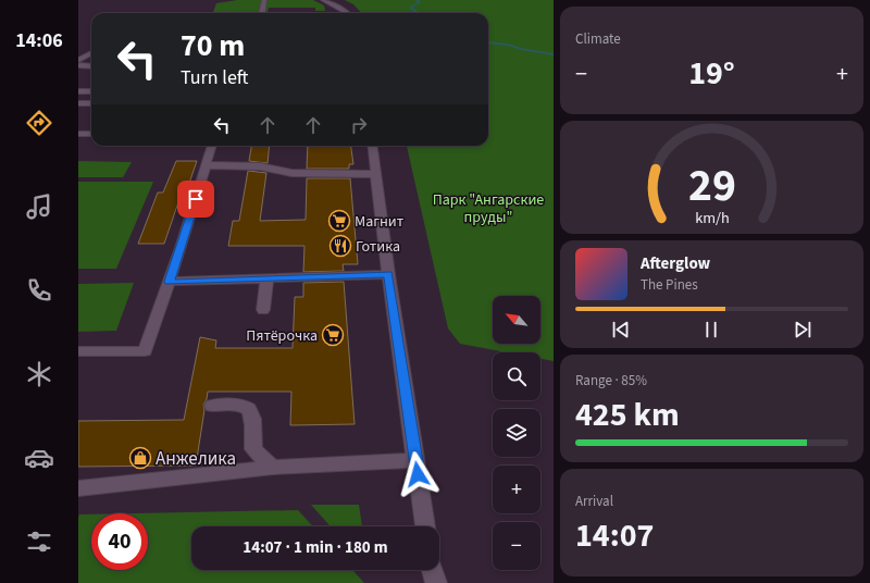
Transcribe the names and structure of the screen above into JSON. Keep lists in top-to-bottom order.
{
  "parks": ["Парк \"Ангарские пруды\""],
  "places": {
    "supermarket": ["Магнит", "Пятёрочка"],
    "restaurant": ["Готика"],
    "shop": ["Анжелика"]
  },
  "north": "top left",
  "page": {
    "tabs": "14:06",
    "tile": [
      "Climate",
      ["Range · 85%", "425 km"],
      ["Arrival", "14:07"]
    ],
    "turn": ["70 m", "Turn left"],
    "heat": ["−", "19°", "+"],
    "song": ["Afterglow", "The Pines"],
    "map_buttons": ["+", "−"],
    "limit": "40",
    "trip": "14:07 · 1 min · 180 m",
    "gauge": ["29", "km/h"]
  }
}
